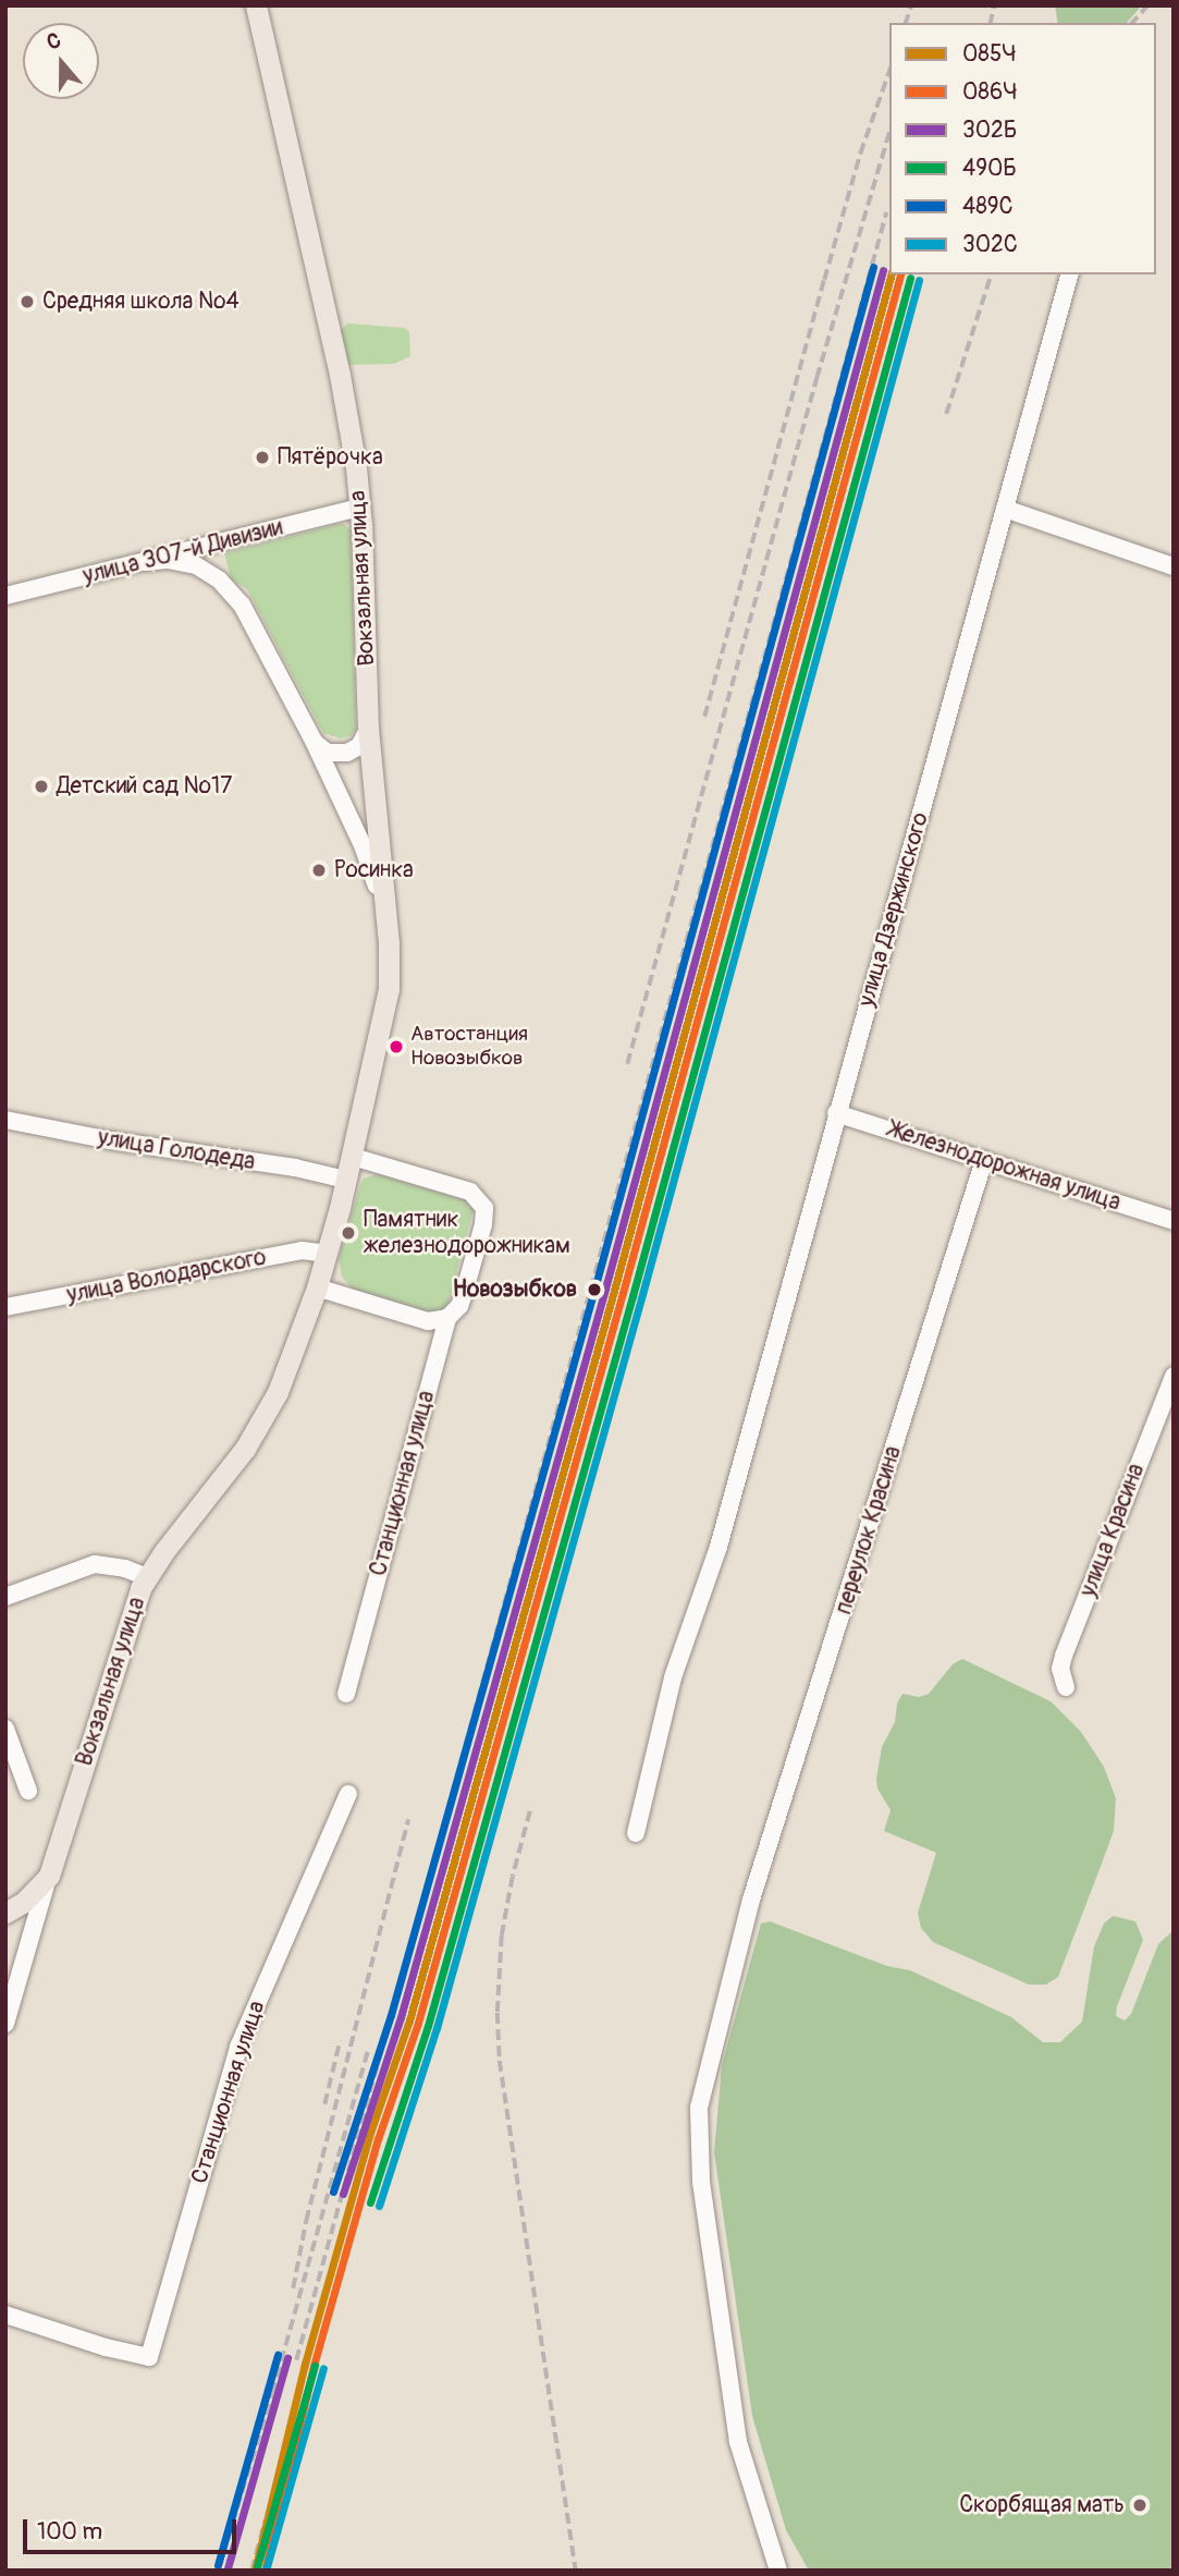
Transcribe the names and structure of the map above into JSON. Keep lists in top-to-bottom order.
{
  "streets": {
    "main road": ["Вокзальная улица"],
    "street": [
      "улица 307-й Дивизии",
      "улица Дзержинского",
      "улица Голодеда",
      "Железнодорожная улица",
      "улица Володарского",
      "Станционная улица",
      "переулок Красина",
      "улица Красина"
    ]
  },
  "crossings": [
    ["улица 307-й Дивизии", "Вокзальная улица"],
    ["Вокзальная улица", "улица Голодеда"],
    ["Вокзальная улица", "улица Володарского"],
    ["улица Дзержинского", "Железнодорожная улица"],
    ["Железнодорожная улица", "переулок Красина"]
  ],
  "places": [
    "Средняя школа №4",
    "Пятёрочка",
    "Детский сад №17",
    "Росинка",
    "Автостанция Новозыбков",
    "Памятник железнодорожникам",
    "Новозыбков",
    "Скорбящая мать"
  ],
  "lines": [
    "transit line 489С",
    "transit line 302Б",
    "transit line 085Ч",
    "transit line 086Ч",
    "transit line 490Б",
    "transit line 302С"
  ],
  "legend": [
    "085Ч",
    "086Ч",
    "302Б",
    "490Б",
    "489С",
    "302С"
  ],
  "scale_bar": "100 m",
  "north": "top"
}
